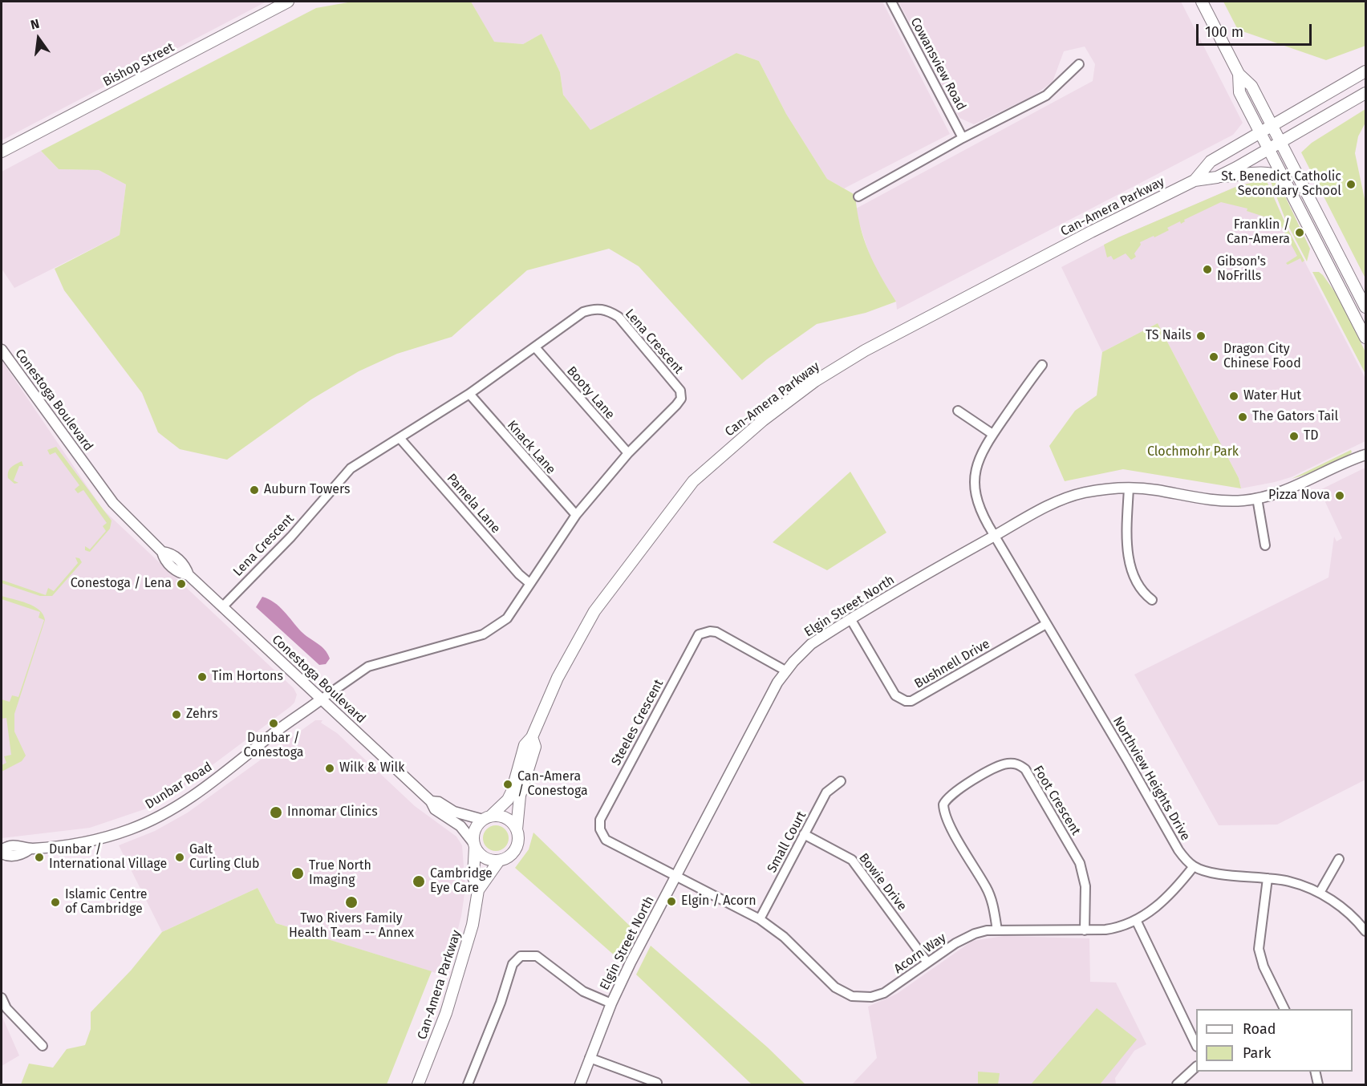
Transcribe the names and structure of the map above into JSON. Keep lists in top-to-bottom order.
{
  "streets": {
    "main road": ["Bishop Street", "Can-Amera Parkway"],
    "street": [
      "Cowansview Road",
      "Lena Crescent",
      "Booty Lane",
      "Conestoga Boulevard",
      "Knack Lane",
      "Pamela Lane",
      "Elgin Street North",
      "Bushnell Drive",
      "Steeles Crescent",
      "Northview Heights Drive",
      "Dunbar Road",
      "Foot Crescent",
      "Small Court",
      "Bowie Drive",
      "Acorn Way"
    ]
  },
  "crossings": [
    ["Can-Amera Parkway", "Conestoga Boulevard"],
    ["Lena Crescent", "Booty Lane"],
    ["Lena Crescent", "Conestoga Boulevard"],
    ["Lena Crescent", "Knack Lane"],
    ["Lena Crescent", "Pamela Lane"],
    ["Lena Crescent", "Dunbar Road"],
    ["Conestoga Boulevard", "Dunbar Road"],
    ["Elgin Street North", "Bushnell Drive"],
    ["Elgin Street North", "Steeles Crescent"],
    ["Elgin Street North", "Northview Heights Drive"],
    ["Elgin Street North", "Acorn Way"],
    ["Bushnell Drive", "Northview Heights Drive"],
    ["Steeles Crescent", "Acorn Way"],
    ["Northview Heights Drive", "Acorn Way"],
    ["Foot Crescent", "Acorn Way"],
    ["Small Court", "Bowie Drive"],
    ["Small Court", "Acorn Way"],
    ["Bowie Drive", "Acorn Way"]
  ],
  "parks": ["Clochmohr Park"],
  "places": [
    "St. Benedict Catholic Secondary School",
    "Franklin / Can-Amera",
    "Gibson's NoFrills",
    "TS Nails",
    "Dragon City Chinese Food",
    "Water Hut",
    "The Gators Tail",
    "TD",
    "Auburn Towers",
    "Pizza Nova",
    "Conestoga / Lena",
    "Tim Hortons",
    "Zehrs",
    "Dunbar / Conestoga",
    "Wilk & Wilk",
    "Can-Amera / Conestoga",
    "Innomar Clinics",
    "Dunbar / International Village",
    "Galt Curling Club",
    "True North Imaging",
    "Cambridge Eye Care",
    "Elgin / Acorn",
    "Islamic Centre of Cambridge",
    "Two Rivers Family Health Team -- Annex"
  ],
  "legend": ["Road", "Park"],
  "scale_bar": "100 m",
  "north": "top"
}
